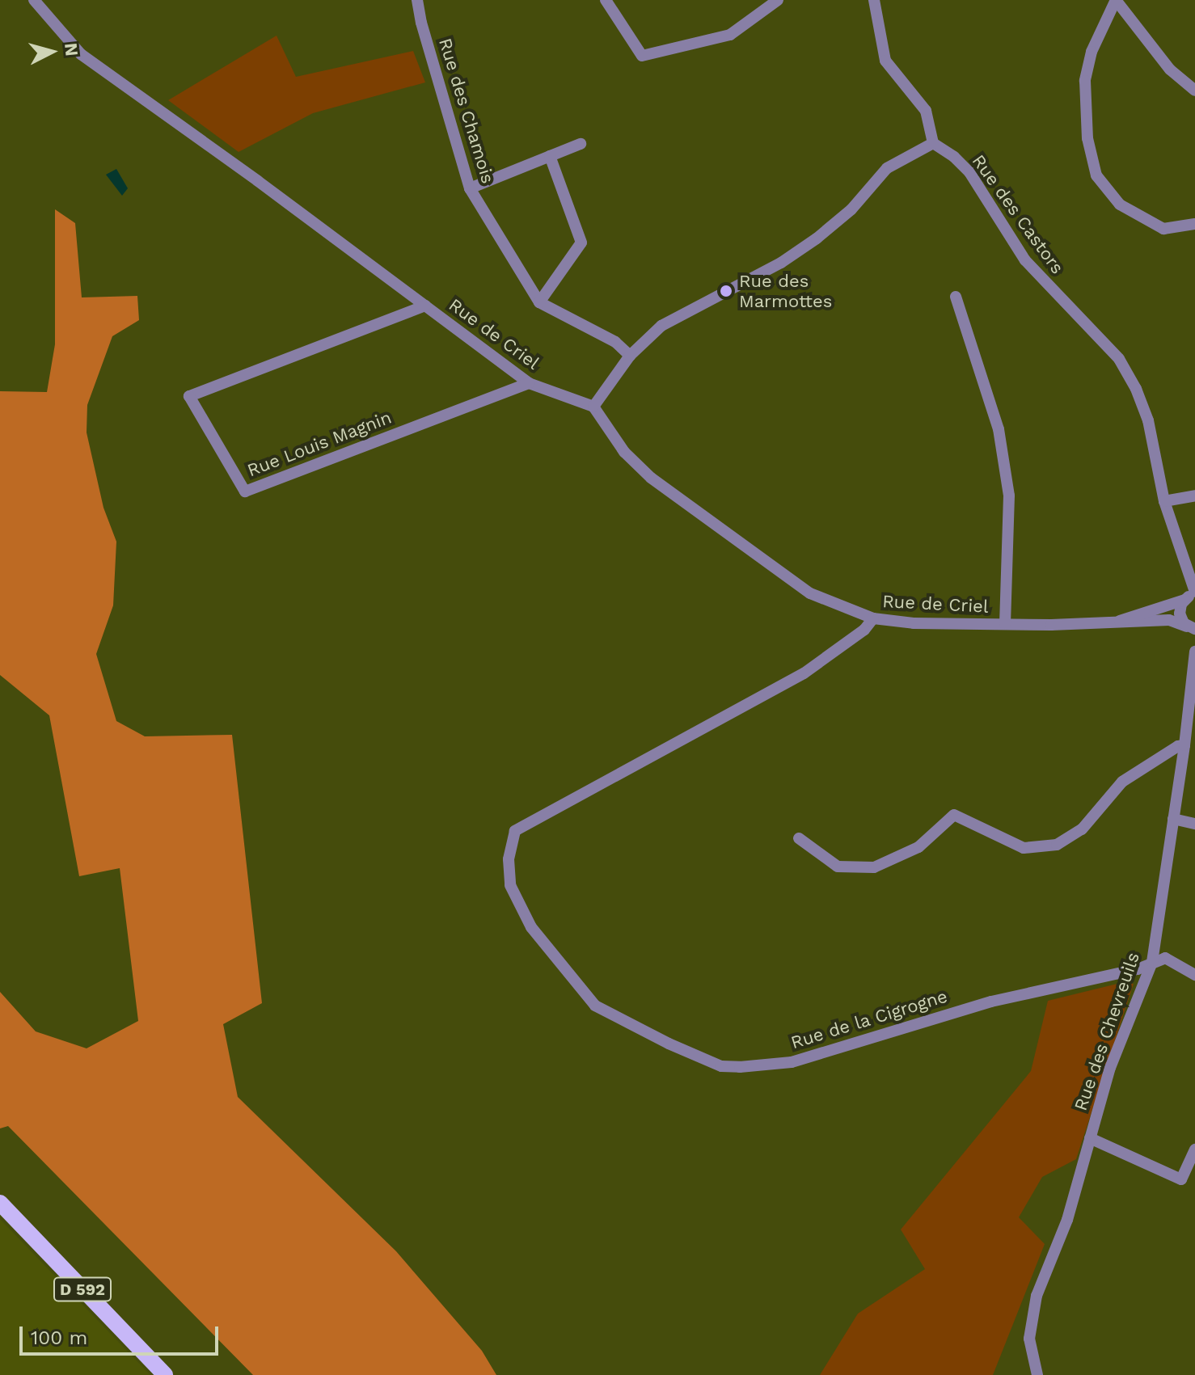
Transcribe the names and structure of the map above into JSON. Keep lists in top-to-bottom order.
{
  "streets": {
    "main road": ["D 592"],
    "street": [
      "Rue des Chamois",
      "Rue des Castors",
      "Rue de Criel",
      "Rue Louis Magnin",
      "Rue de la Cigrogne",
      "Rue des Chevreuils"
    ]
  },
  "crossings": [
    ["Rue des Castors", "Rue de Criel"],
    ["Rue de Criel", "Rue Louis Magnin"],
    ["Rue de Criel", "Rue de la Cigrogne"],
    ["Rue de la Cigrogne", "Rue des Chevreuils"]
  ],
  "places": ["Rue des Marmottes"],
  "scale_bar": "100 m",
  "north": "right"
}
